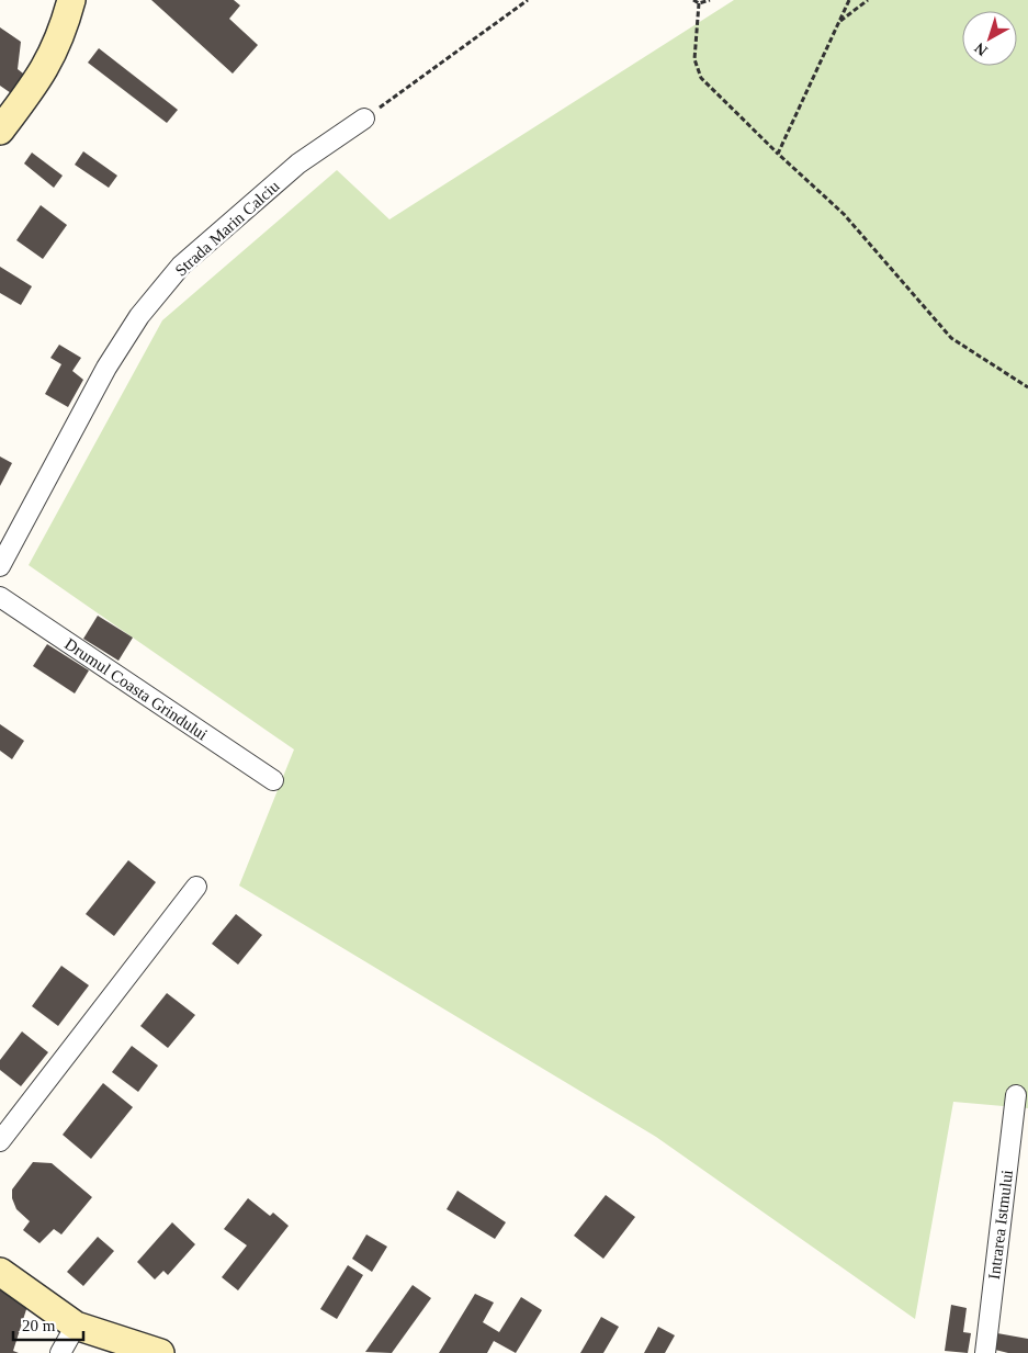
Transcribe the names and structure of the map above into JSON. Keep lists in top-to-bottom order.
{
  "streets": {
    "street": ["Strada Marin Calciu", "Drumul Coasta Grindului", "Intrarea Istmului"]
  },
  "scale_bar": "20 m",
  "north": "bottom left"
}
